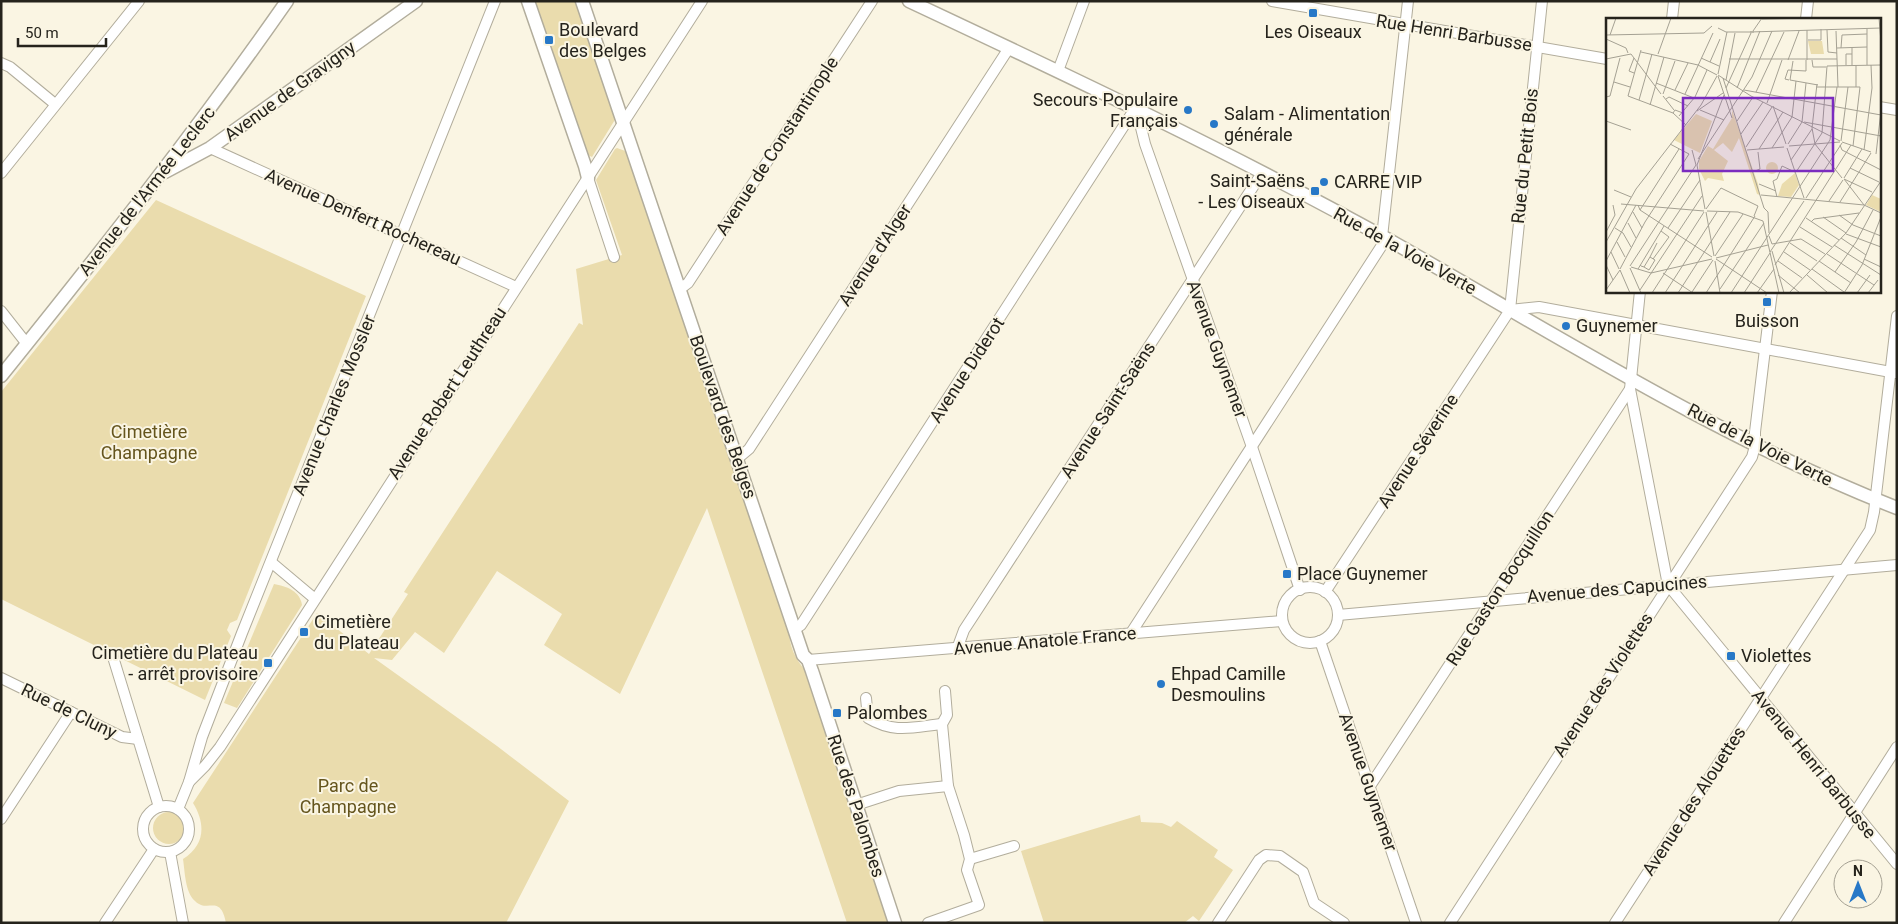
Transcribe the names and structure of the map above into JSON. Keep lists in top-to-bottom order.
{
  "streets": {
    "street": [
      "Rue Henri Barbusse",
      "Avenue de Gravigny",
      "Avenue de Constantinople",
      "Rue du Petit Bois",
      "Avenue de l'Armée Leclerc",
      "Avenue Denfert Rochereau",
      "Rue de la Voie Verte",
      "Avenue d'Alger",
      "Avenue Guynemer",
      "Avenue Diderot",
      "Avenue Robert Leuthreau",
      "Avenue Charles Mossler",
      "Avenue Saint-Saëns",
      "Boulevard des Belges",
      "Avenue Séverine",
      "Rue Gaston Bocquillon",
      "Avenue des Capucines",
      "Avenue Anatole France",
      "Avenue des Violettes",
      "Rue de Cluny",
      "Avenue Henri Barbusse",
      "Avenue des Alouettes",
      "Rue des Palombes"
    ]
  },
  "crossings": [
    ["Rue Henri Barbusse", "Rue du Petit Bois"],
    ["Avenue de Gravigny", "Avenue de l'Armée Leclerc"],
    ["Avenue de Gravigny", "Avenue Denfert Rochereau"],
    ["Avenue de Constantinople", "Boulevard des Belges"],
    ["Rue du Petit Bois", "Rue de la Voie Verte"],
    ["Rue du Petit Bois", "Avenue Séverine"],
    ["Avenue Denfert Rochereau", "Avenue Robert Leuthreau"],
    ["Avenue Denfert Rochereau", "Avenue Charles Mossler"],
    ["Rue de la Voie Verte", "Avenue d'Alger"],
    ["Rue de la Voie Verte", "Avenue Guynemer"],
    ["Rue de la Voie Verte", "Avenue Diderot"],
    ["Rue de la Voie Verte", "Avenue Saint-Saëns"],
    ["Rue de la Voie Verte", "Avenue Séverine"],
    ["Rue de la Voie Verte", "Rue Gaston Bocquillon"],
    ["Rue de la Voie Verte", "Avenue des Violettes"],
    ["Rue de la Voie Verte", "Avenue Henri Barbusse"],
    ["Rue de la Voie Verte", "Avenue des Alouettes"],
    ["Avenue d'Alger", "Boulevard des Belges"],
    ["Avenue Guynemer", "Avenue Diderot"],
    ["Avenue Guynemer", "Avenue Saint-Saëns"],
    ["Avenue Guynemer", "Avenue Séverine"],
    ["Avenue Guynemer", "Rue Gaston Bocquillon"],
    ["Avenue Guynemer", "Avenue des Capucines"],
    ["Avenue Guynemer", "Avenue Anatole France"],
    ["Avenue Diderot", "Boulevard des Belges"],
    ["Avenue Robert Leuthreau", "Avenue Charles Mossler"],
    ["Avenue Robert Leuthreau", "Boulevard des Belges"],
    ["Avenue Saint-Saëns", "Avenue Anatole France"],
    ["Boulevard des Belges", "Avenue Anatole France"],
    ["Boulevard des Belges", "Rue des Palombes"],
    ["Avenue Séverine", "Avenue des Capucines"],
    ["Avenue Séverine", "Avenue Anatole France"],
    ["Rue Gaston Bocquillon", "Avenue des Capucines"],
    ["Rue Gaston Bocquillon", "Avenue Henri Barbusse"],
    ["Avenue des Capucines", "Avenue Anatole France"],
    ["Avenue des Capucines", "Avenue des Violettes"],
    ["Avenue des Capucines", "Avenue Henri Barbusse"],
    ["Avenue des Capucines", "Avenue des Alouettes"],
    ["Avenue Anatole France", "Rue des Palombes"],
    ["Avenue des Violettes", "Avenue Henri Barbusse"],
    ["Avenue Henri Barbusse", "Avenue des Alouettes"]
  ],
  "parks": ["Cimetière Champagne", "Parc de Champagne"],
  "places": {
    "transit": [
      "Les Oiseaux",
      "Boulevard des Belges",
      "Saint-Saëns - Les Oiseaux",
      "Buisson",
      "Place Guynemer",
      "Cimetière du Plateau",
      "Violettes",
      "Cimetière du Plateau - arrêt provisoire",
      "Palombes"
    ],
    "other": [
      "Secours Populaire Français",
      "Salam - Alimentation générale",
      "CARRE VIP",
      "Guynemer",
      "Ehpad Camille Desmoulins"
    ]
  },
  "scale_bar": "50 m",
  "north": "top"
}
